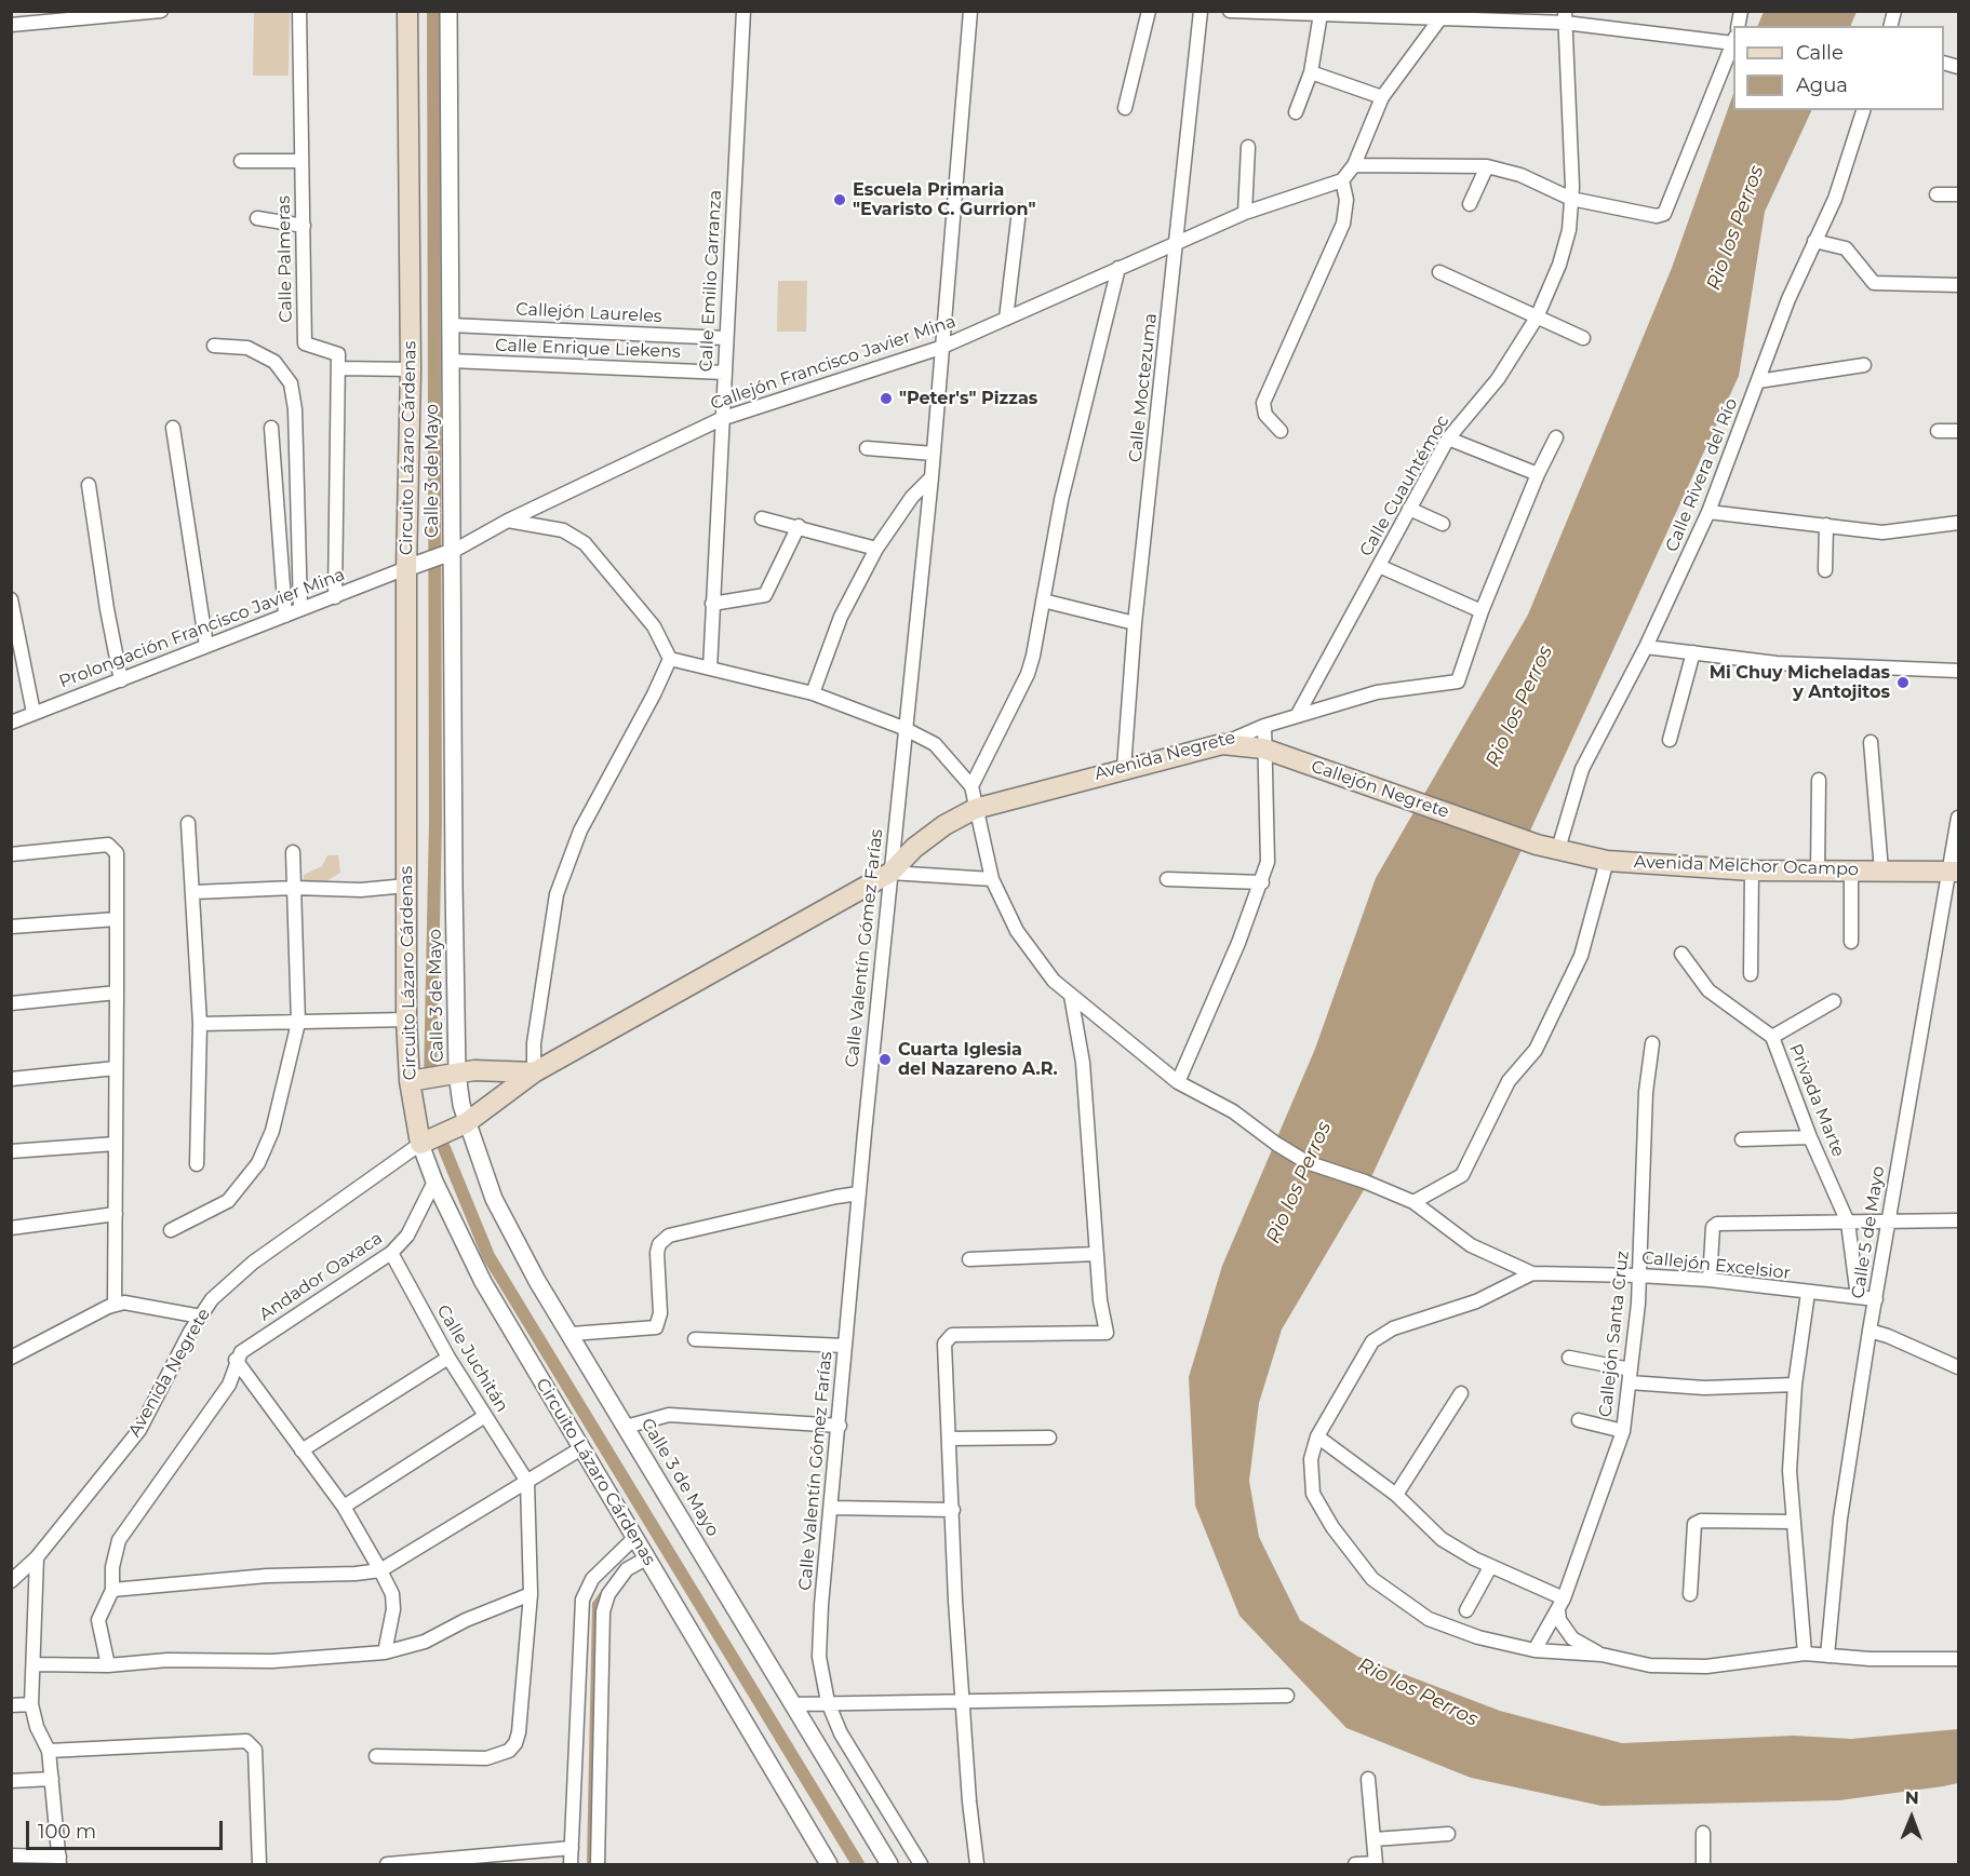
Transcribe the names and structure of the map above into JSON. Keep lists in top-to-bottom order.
{
  "streets": {
    "main road": [
      "Circuito Lázaro Cárdenas",
      "Avenida Negrete",
      "Callejón Negrete",
      "Avenida Melchor Ocampo"
    ],
    "street": [
      "Calle Palmeras",
      "Calle Emilio Carranza",
      "Callejón Laureles",
      "Calle Enrique Liekens",
      "Callejón Francisco Javier Mina",
      "Calle Moctezuma",
      "Calle 3 de Mayo",
      "Calle Rivera del Río",
      "Calle Cuauhtémoc",
      "Prolongación Francisco Javier Mina",
      "Calle Valentín Gómez Farías",
      "Privada Marte",
      "Calle 5 de Mayo",
      "Callejón Excelsior",
      "Andador Oaxaca",
      "Callejón Santa Cruz",
      "Calle Juchitán"
    ]
  },
  "crossings": [
    ["Calle Emilio Carranza", "Callejón Laureles"],
    ["Calle Emilio Carranza", "Calle Enrique Liekens"],
    ["Calle Emilio Carranza", "Callejón Francisco Javier Mina"],
    ["Callejón Laureles", "Calle 3 de Mayo"],
    ["Calle Enrique Liekens", "Calle 3 de Mayo"],
    ["Callejón Francisco Javier Mina", "Calle Moctezuma"],
    ["Callejón Francisco Javier Mina", "Calle 3 de Mayo"],
    ["Callejón Francisco Javier Mina", "Calle Valentín Gómez Farías"],
    ["Calle Moctezuma", "Avenida Negrete"],
    ["Circuito Lázaro Cárdenas", "Prolongación Francisco Javier Mina"],
    ["Circuito Lázaro Cárdenas", "Avenida Negrete"],
    ["Circuito Lázaro Cárdenas", "Andador Oaxaca"],
    ["Calle 3 de Mayo", "Avenida Negrete"],
    ["Calle Rivera del Río", "Avenida Melchor Ocampo"],
    ["Calle Cuauhtémoc", "Avenida Negrete"],
    ["Avenida Negrete", "Callejón Negrete"],
    ["Avenida Negrete", "Calle Valentín Gómez Farías"],
    ["Avenida Negrete", "Callejón Excelsior"],
    ["Callejón Negrete", "Avenida Melchor Ocampo"],
    ["Avenida Melchor Ocampo", "Calle 5 de Mayo"],
    ["Privada Marte", "Callejón Excelsior"],
    ["Calle 5 de Mayo", "Callejón Excelsior"],
    ["Callejón Excelsior", "Callejón Santa Cruz"],
    ["Andador Oaxaca", "Calle Juchitán"]
  ],
  "water": ["Rio los Perros"],
  "places": [
    "Escuela Primaria \"Evaristo C. Gurrion\"",
    "\"Peter's\" Pizzas",
    "Mi Chuy Micheladas y Antojitos",
    "Cuarta Iglesia del Nazareno A.R."
  ],
  "legend": ["Calle", "Agua"],
  "scale_bar": "100 m",
  "north": "top"
}
